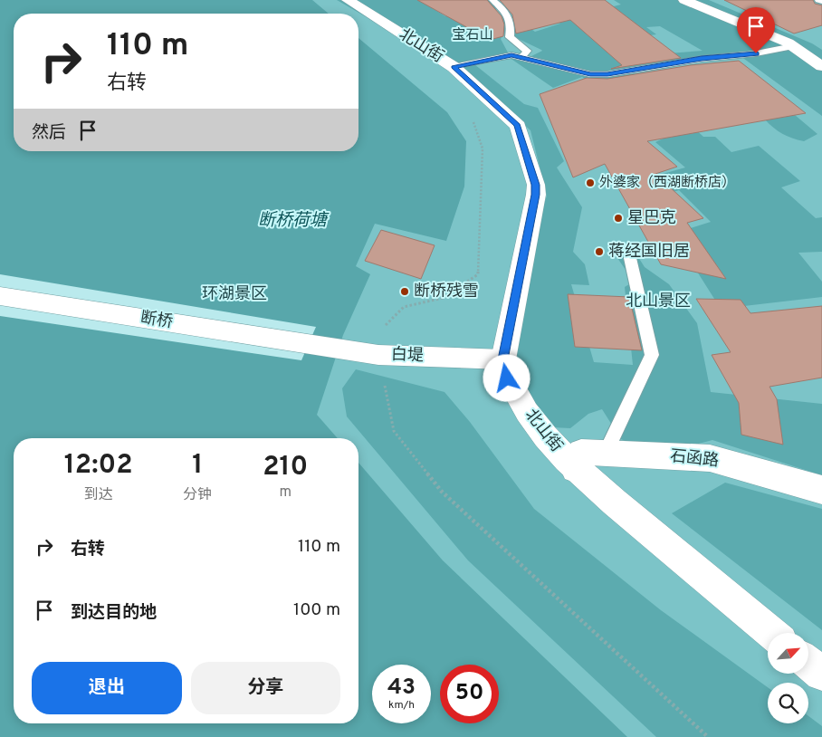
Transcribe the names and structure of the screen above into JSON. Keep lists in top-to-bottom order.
{
  "streets": {
    "main road": [
      "北山街",
      "断桥",
      "白堤",
      "石函路"
    ]
  },
  "crossings": [
    ["北山街", "白堤"],
    ["北山街", "石函路"],
    ["断桥", "白堤"]
  ],
  "water": ["断桥荷塘"],
  "parks": ["宝石山", "环湖景区", "北山景区"],
  "places": [
    "外婆家（西湖断桥店）",
    "星巴克",
    "蒋经国旧居",
    "断桥残雪"
  ],
  "north": "top right",
  "page": {
    "turn": ["110 m", "右转"],
    "then": "然后",
    "eta": [
      "12:02",
      "到达",
      "1",
      "分钟",
      "210",
      "m"
    ],
    "list": [
      {
        "name": "右转",
        "value": "110 m"
      },
      {
        "name": "到达目的地",
        "value": "100 m"
      }
    ],
    "buttons": ["退出", "分享"],
    "speed": "43 km/h",
    "limit": "50"
  }
}
